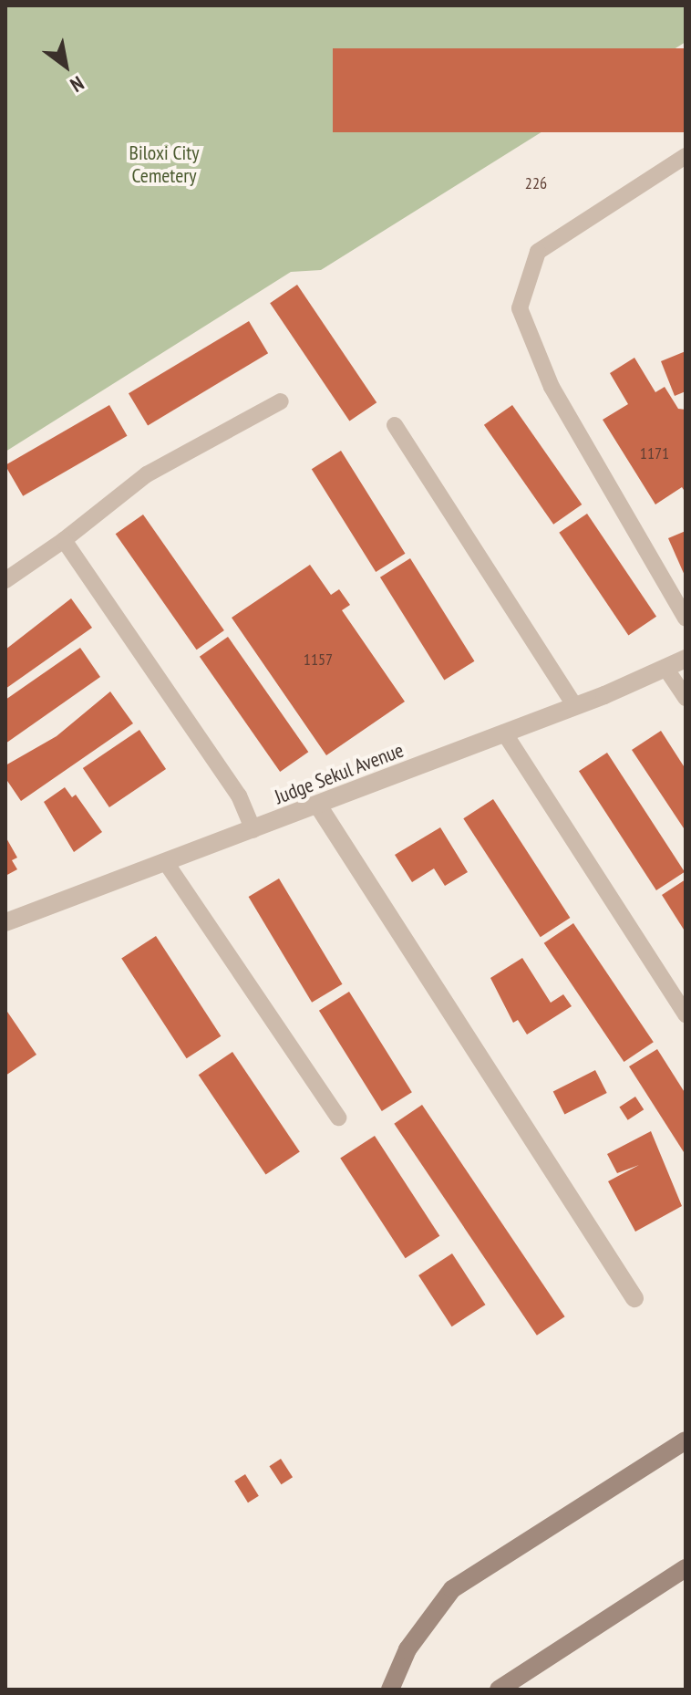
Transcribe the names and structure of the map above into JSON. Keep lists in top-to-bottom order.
{
  "streets": {
    "street": ["Judge Sekul Avenue"]
  },
  "parks": ["Biloxi City Cemetery"],
  "house_numbers": ["226", "1171", "1157"],
  "north": "bottom right"
}
